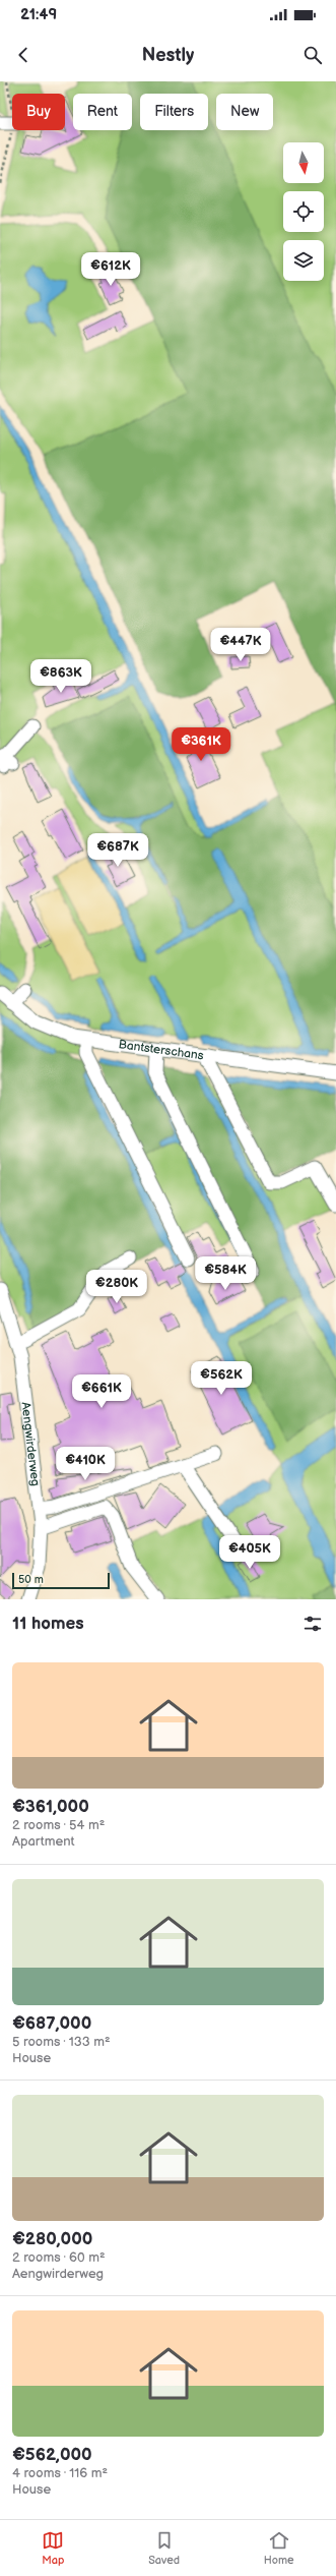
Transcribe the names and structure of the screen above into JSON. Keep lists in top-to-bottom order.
{
  "streets": {
    "street": ["Bantsterschans", "Aengwirderweg"]
  },
  "scale_bar": "50 m",
  "north": "bottom",
  "page": {
    "status": "21:49",
    "header": "Nestly",
    "chip": [
      "Buy",
      "Rent",
      "Filters",
      "New"
    ],
    "price": [
      "€612K",
      "€447K",
      "€863K",
      "€361K",
      "€687K",
      "€584K",
      "€280K",
      "€562K",
      "€661K",
      "€410K",
      "€405K"
    ],
    "scale": "50 m",
    "heading": "11 homes",
    "list": [
      {
        "name": "€361,000",
        "note": "2 rooms · 54 m² · Apartment"
      },
      {
        "name": "€687,000",
        "note": "5 rooms · 133 m² · House"
      },
      {
        "name": "€280,000",
        "note": "2 rooms · 60 m² · Aengwirderweg"
      },
      {
        "name": "€562,000",
        "note": "4 rooms · 116 m² · House"
      }
    ],
    "tabs": ["Map", "Saved", "Home"]
  }
}
